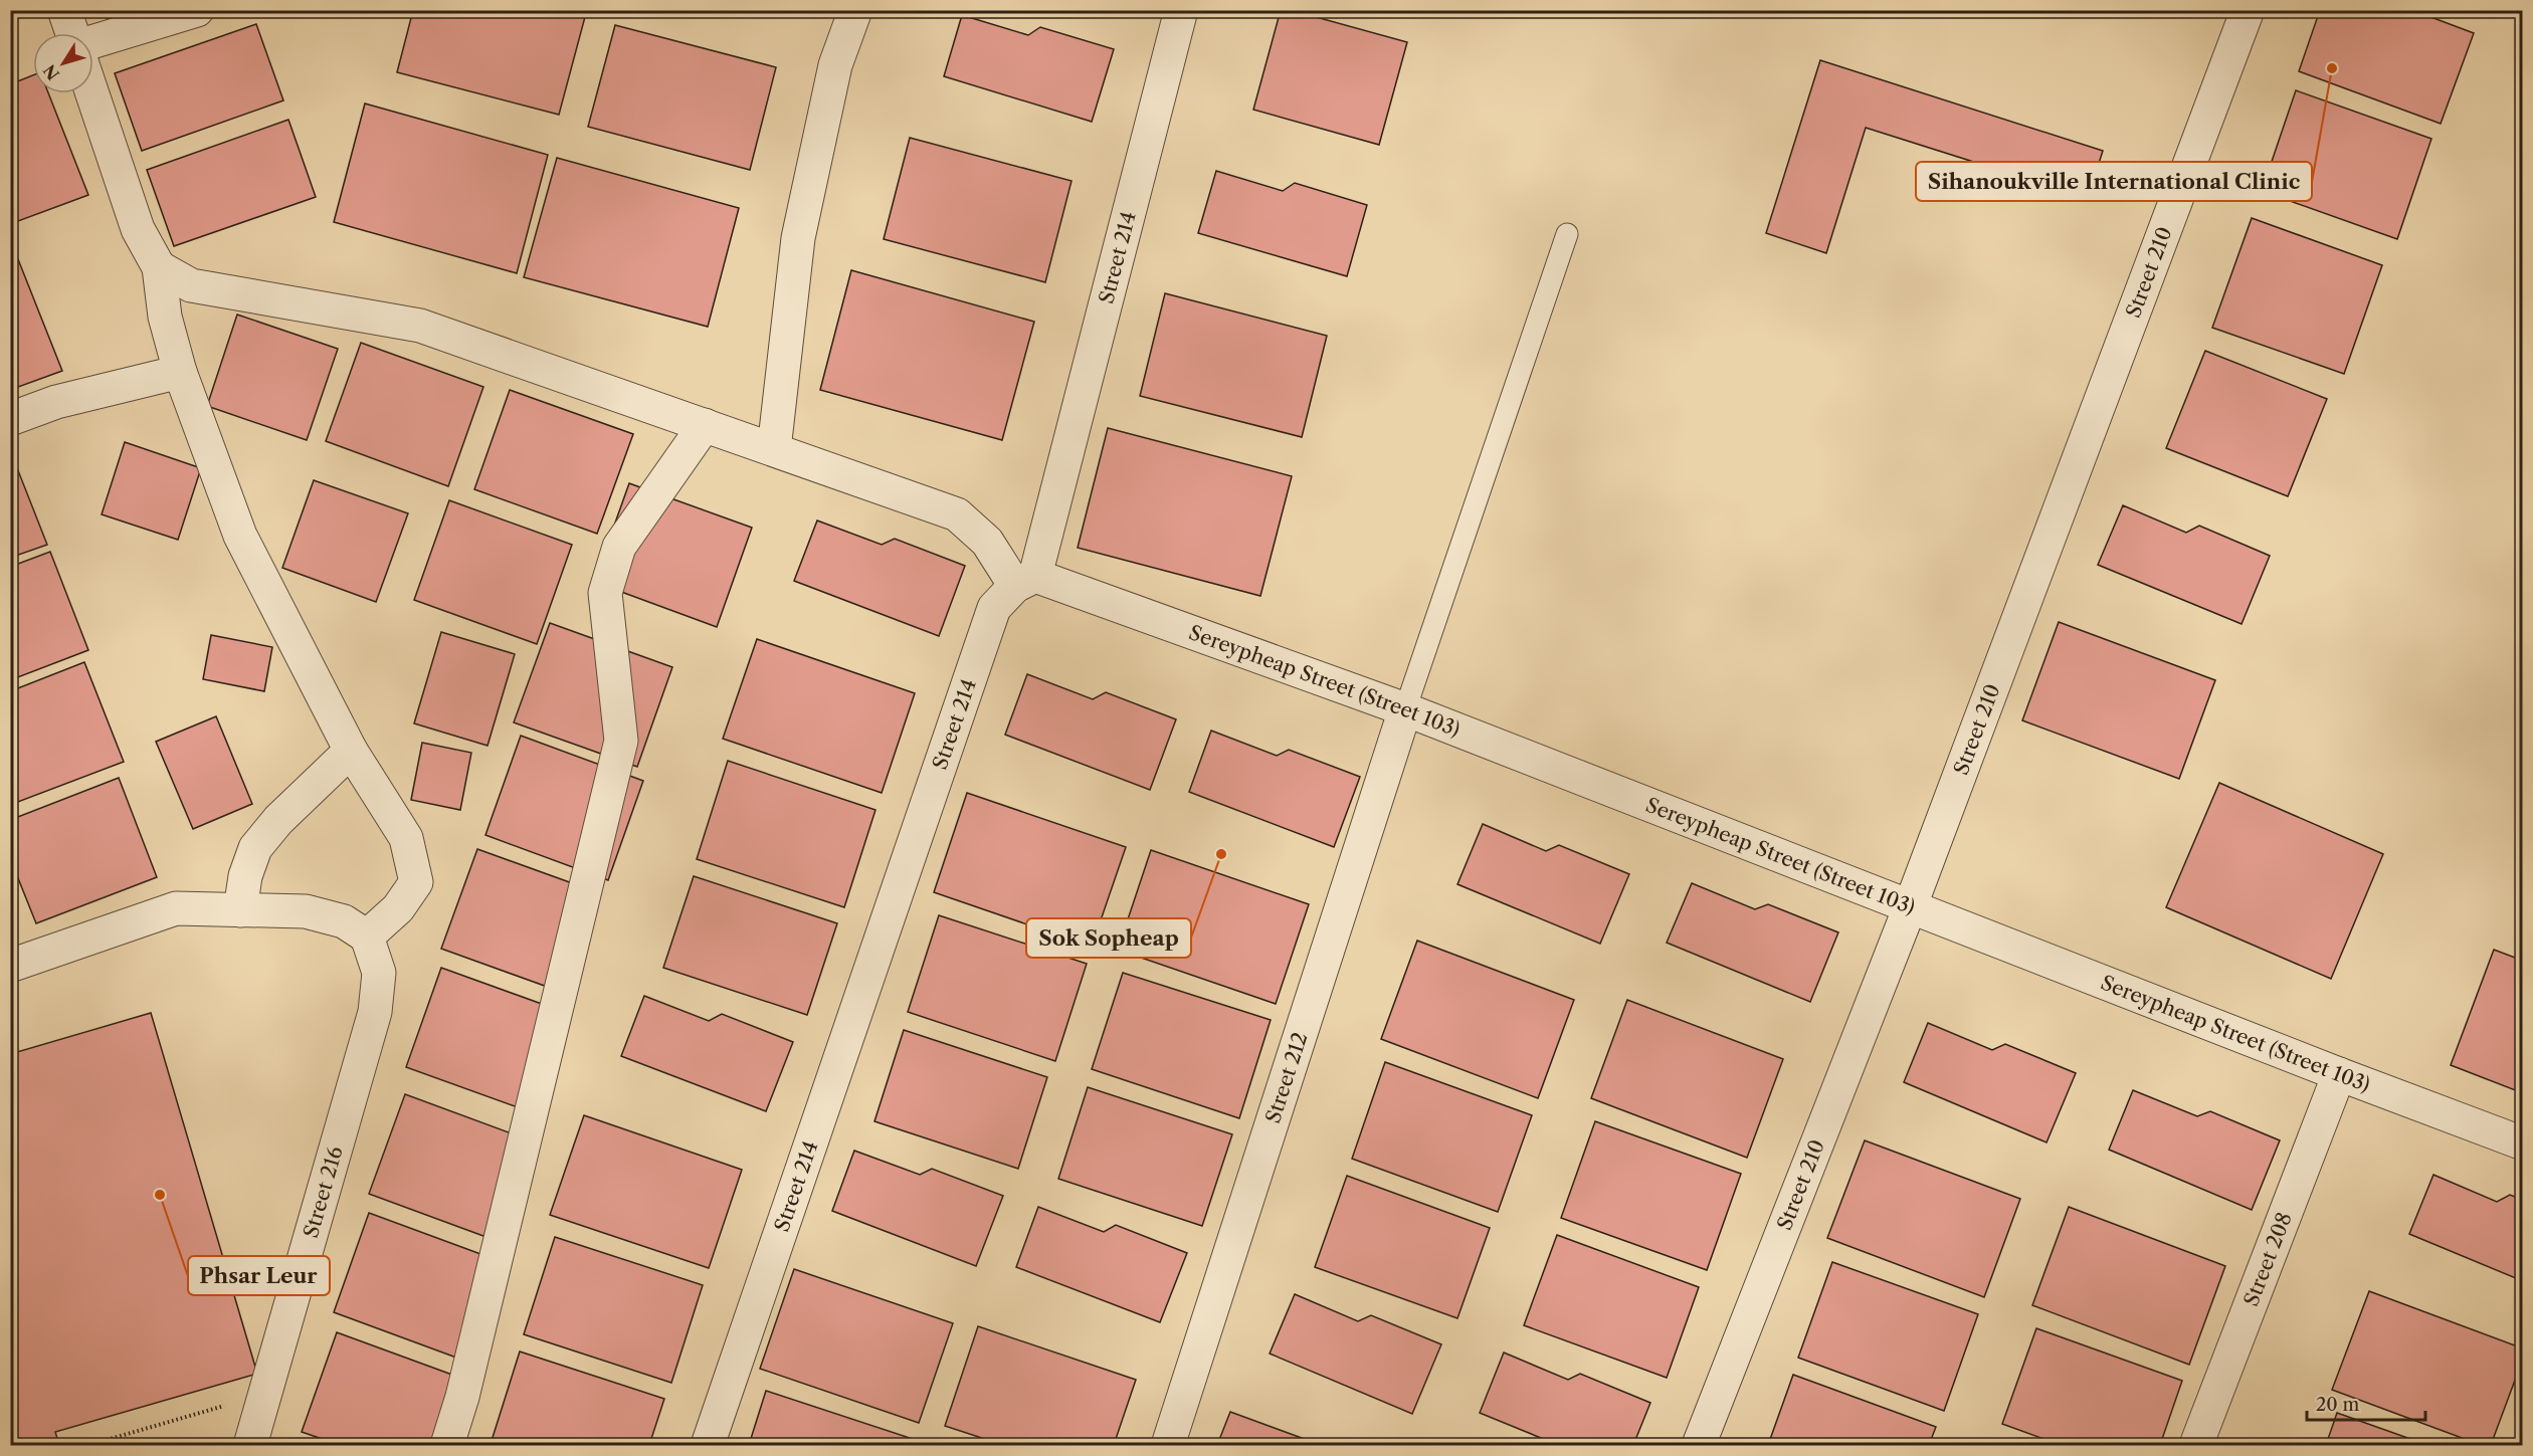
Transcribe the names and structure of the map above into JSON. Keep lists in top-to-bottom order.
{
  "streets": {
    "street": [
      "Street 214",
      "Street 210",
      "Sereypheap Street (Street 103)",
      "Street 212",
      "Street 216",
      "Street 208"
    ]
  },
  "crossings": [
    ["Street 214", "Sereypheap Street (Street 103)"],
    ["Street 210", "Sereypheap Street (Street 103)"],
    ["Sereypheap Street (Street 103)", "Street 212"],
    ["Sereypheap Street (Street 103)", "Street 208"]
  ],
  "places": ["Sihanoukville International Clinic", "Sok Sopheap", "Phsar Leur"],
  "scale_bar": "20 m",
  "north": "bottom left"
}
